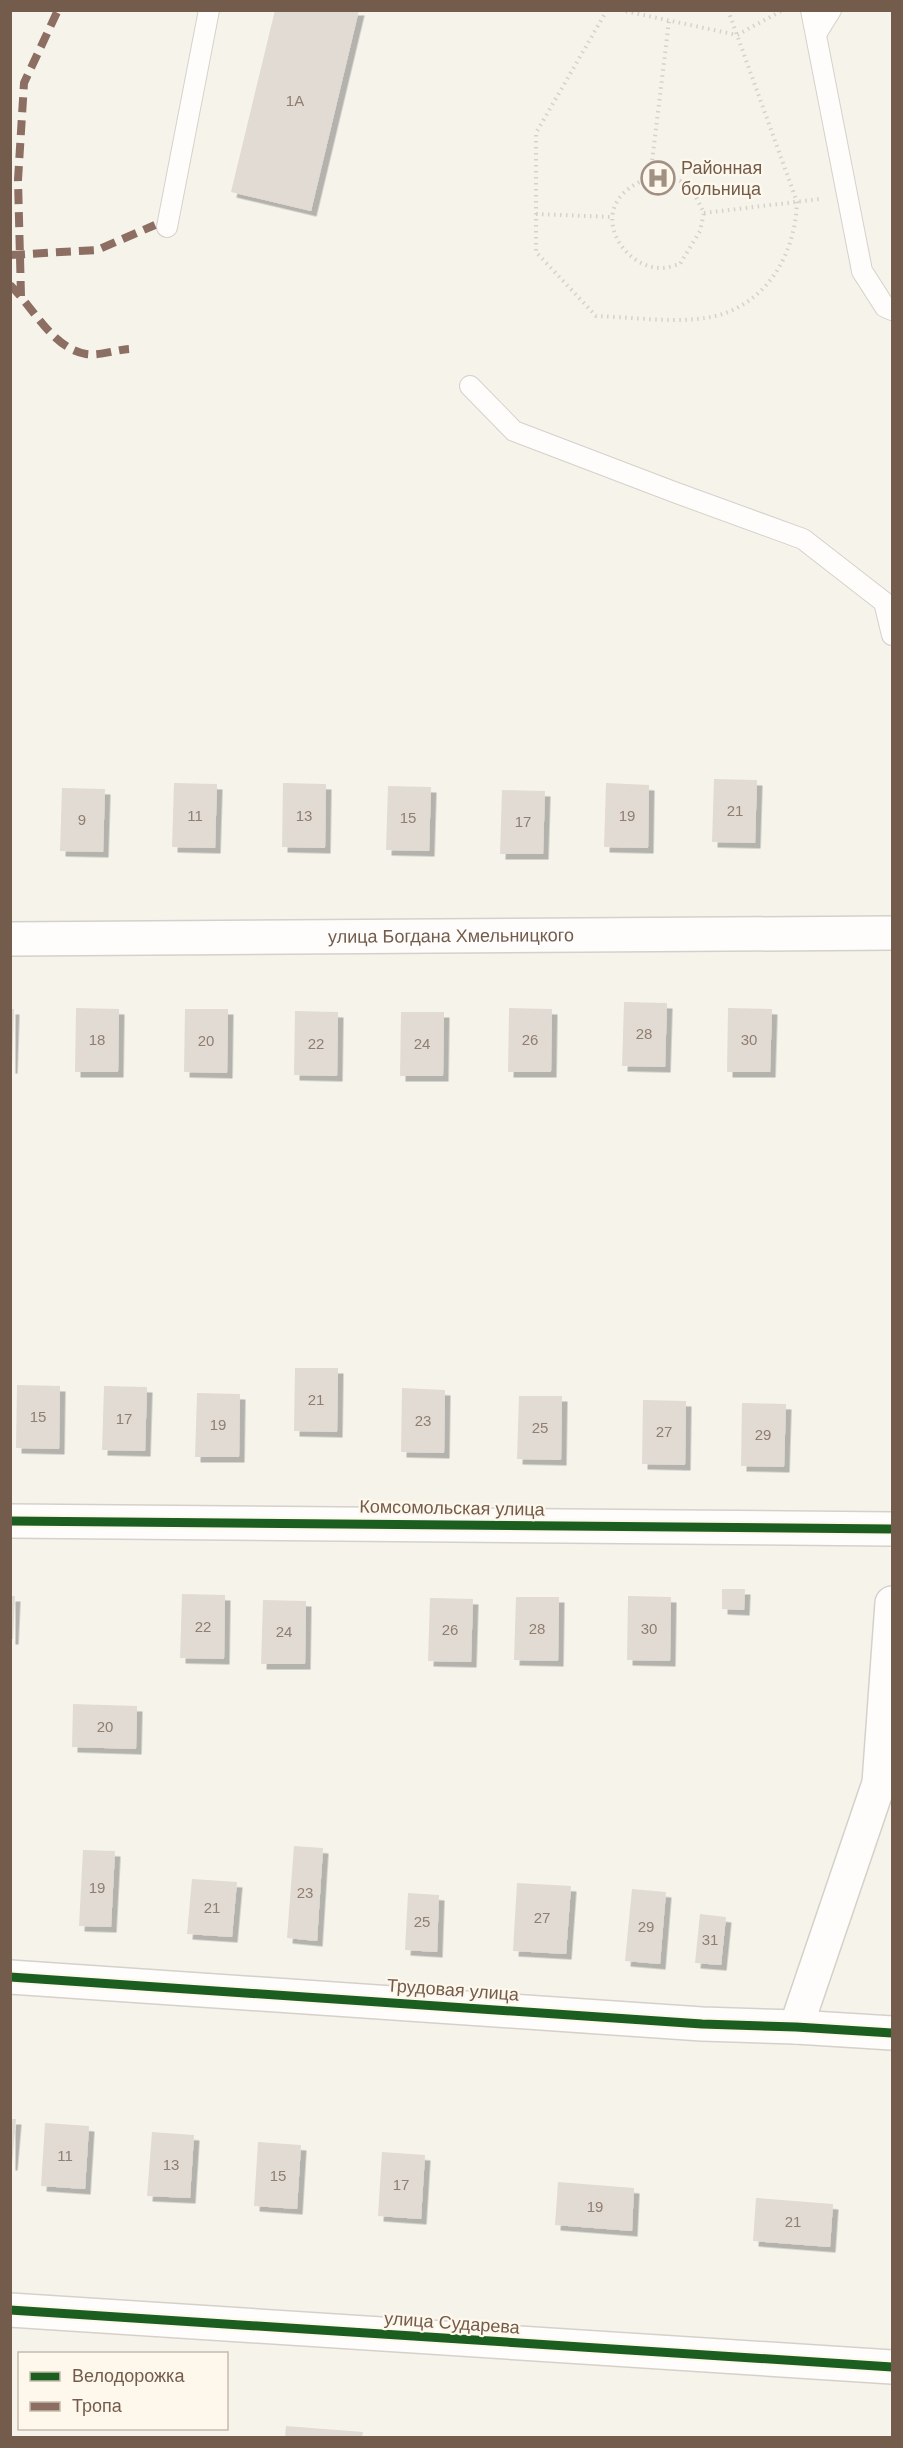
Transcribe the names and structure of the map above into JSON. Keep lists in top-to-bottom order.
{
  "streets": {
    "street": [
      "улица Богдана Хмельницкого",
      "Комсомольская улица",
      "Трудовая улица",
      "улица Сударева"
    ]
  },
  "places": {
    "hospital": ["Районная больница"]
  },
  "house_numbers": [
    "1А",
    "21",
    "11",
    "13",
    "19",
    "15",
    "9",
    "17",
    "28",
    "18",
    "26",
    "30",
    "20",
    "22",
    "24",
    "21",
    "15",
    "17",
    "23",
    "19",
    "25",
    "27",
    "29",
    "22",
    "28",
    "30",
    "26",
    "24",
    "20",
    "19",
    "23",
    "21",
    "27",
    "25",
    "29",
    "31",
    "11",
    "13",
    "15",
    "17",
    "19",
    "21"
  ],
  "legend": ["Велодорожка", "Тропа"]
}
